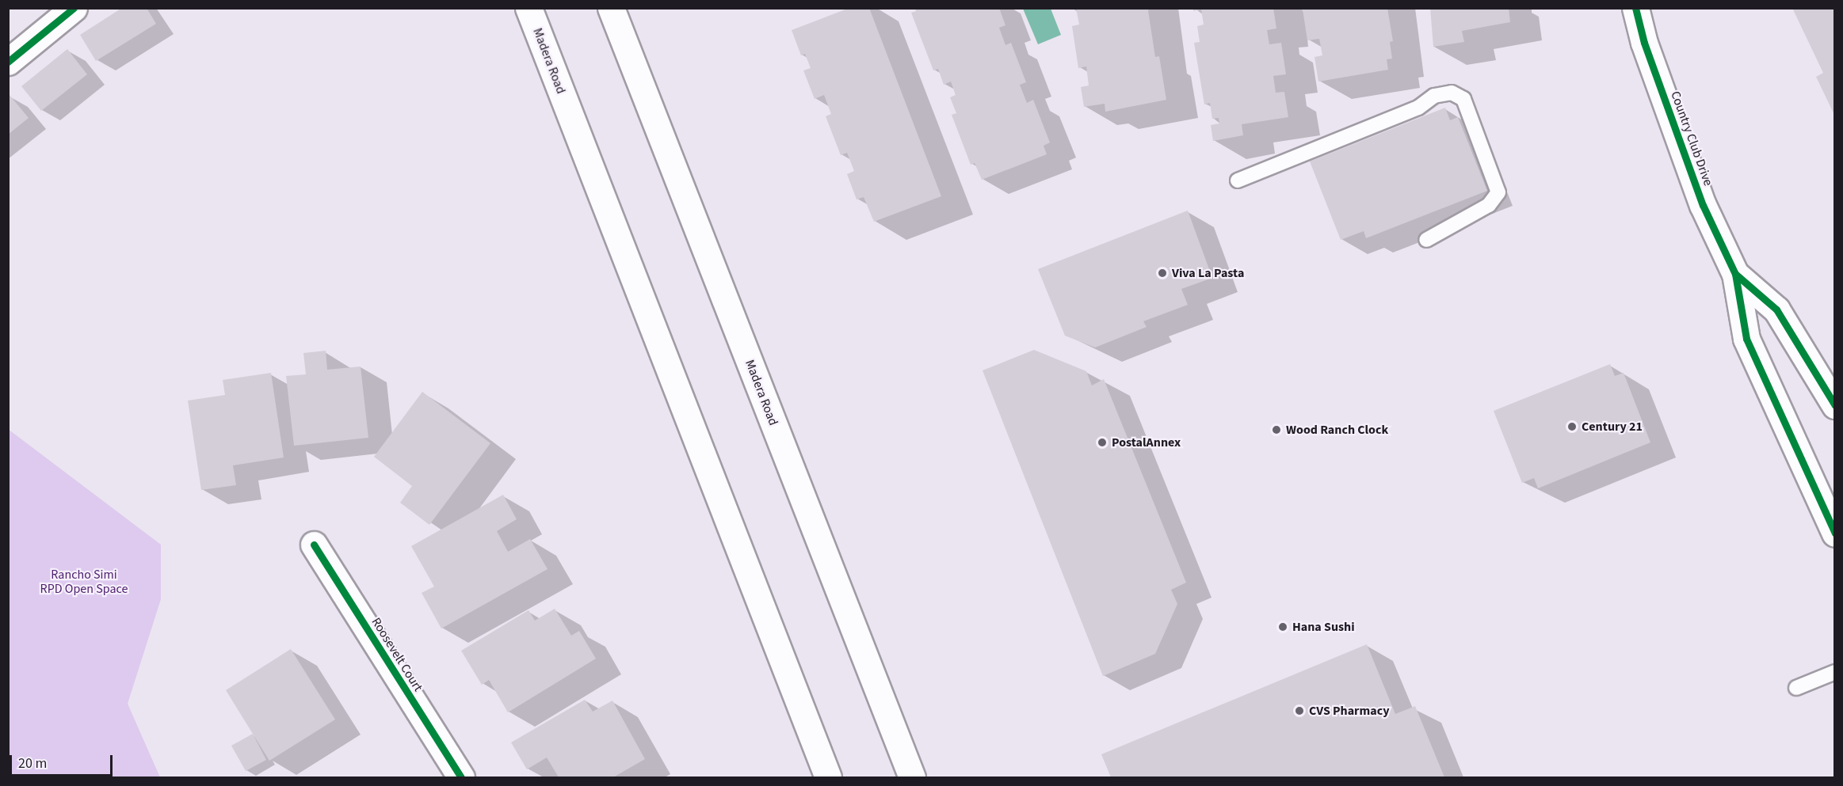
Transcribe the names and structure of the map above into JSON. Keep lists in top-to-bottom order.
{
  "streets": {
    "main road": ["Madera Road", "Country Club Drive", "Roosevelt Court"]
  },
  "parks": ["Rancho Simi RPD Open Space"],
  "places": [
    "Viva La Pasta",
    "Century 21",
    "Wood Ranch Clock",
    "PostalAnnex",
    "Hana Sushi",
    "CVS Pharmacy"
  ],
  "scale_bar": "20 m"
}
